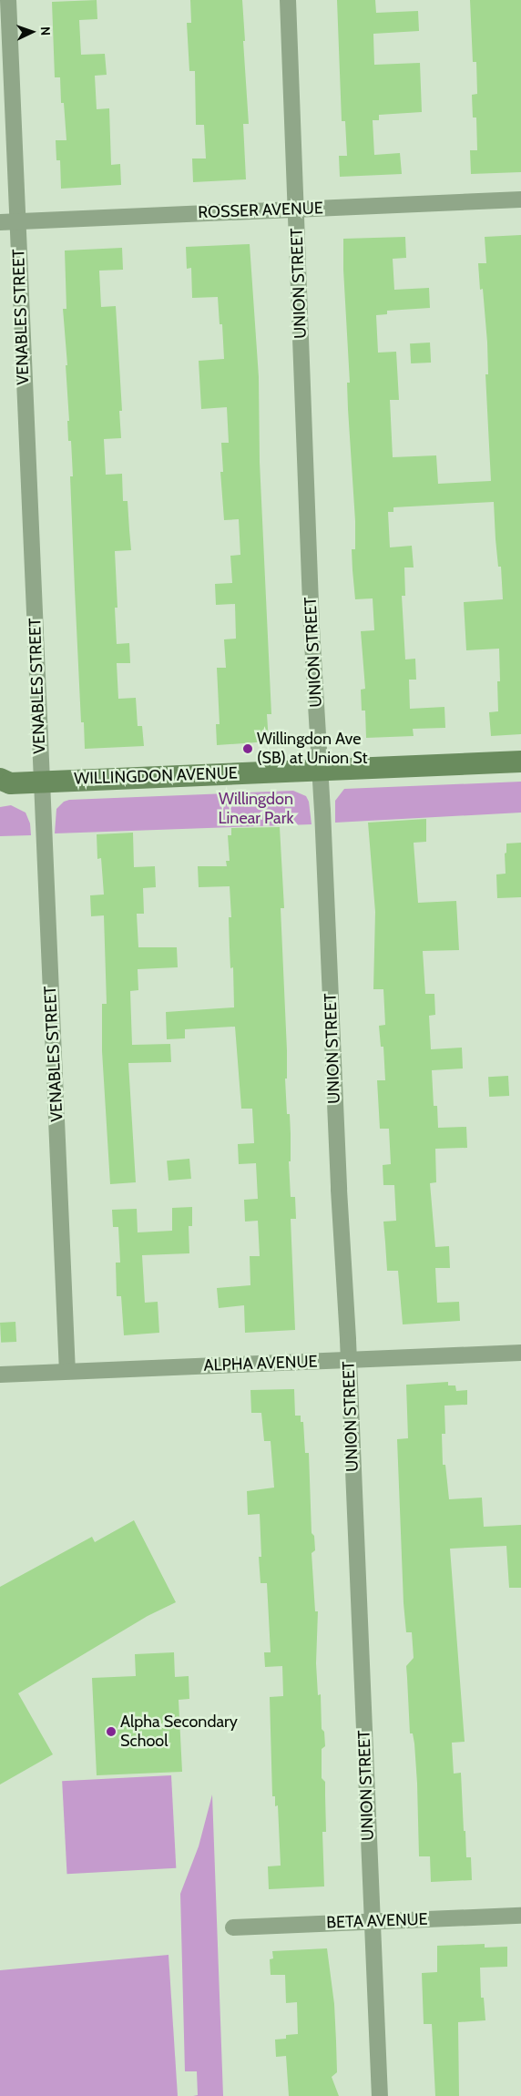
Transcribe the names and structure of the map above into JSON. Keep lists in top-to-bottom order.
{
  "streets": {
    "main road": ["WILLINGDON AVENUE"],
    "street": [
      "ROSSER AVENUE",
      "UNION STREET",
      "VENABLES STREET",
      "ALPHA AVENUE",
      "BETA AVENUE"
    ]
  },
  "crossings": [
    ["ROSSER AVENUE", "UNION STREET"],
    ["ROSSER AVENUE", "VENABLES STREET"],
    ["UNION STREET", "WILLINGDON AVENUE"],
    ["UNION STREET", "ALPHA AVENUE"],
    ["UNION STREET", "BETA AVENUE"],
    ["VENABLES STREET", "WILLINGDON AVENUE"],
    ["VENABLES STREET", "ALPHA AVENUE"]
  ],
  "parks": ["Willingdon Linear Park"],
  "places": ["Willingdon Ave (SB) at Union St", "Alpha Secondary School"],
  "north": "right"
}
